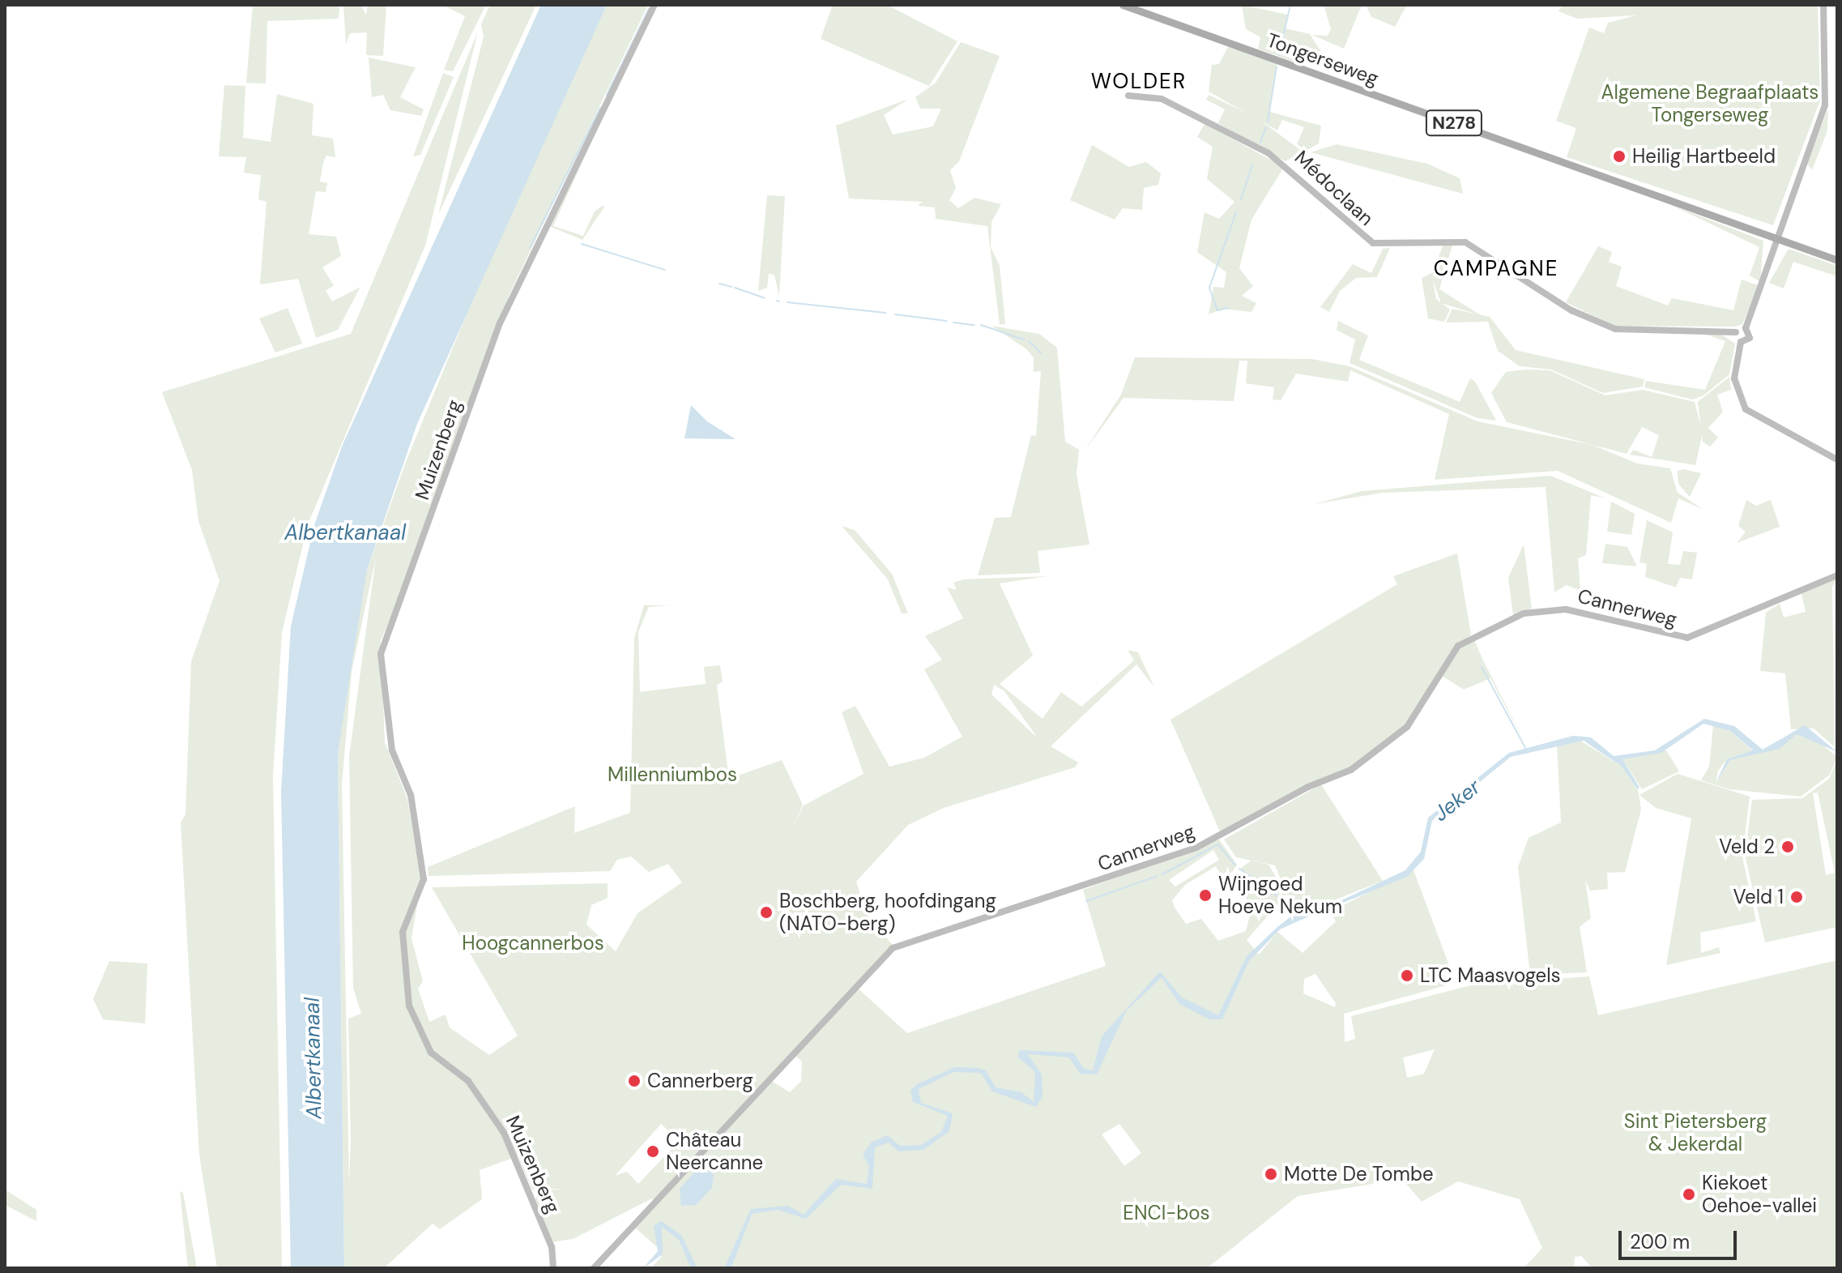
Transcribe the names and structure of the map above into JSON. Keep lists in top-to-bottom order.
{
  "streets": {
    "main road": ["Tongerseweg", "N278"],
    "street": ["Médoclaan", "Muizenberg", "Cannerweg"]
  },
  "districts": ["WOLDER", "CAMPAGNE"],
  "water": ["Albertkanaal", "Jeker"],
  "parks": [
    "Algemene Begraafplaats Tongerseweg",
    "Millenniumbos",
    "Hoogcannerbos",
    "Sint Pietersberg & Jekerdal",
    "ENCI-bos"
  ],
  "places": [
    "Heilig Hartbeeld",
    "Veld 2",
    "Wijngoed Hoeve Nekum",
    "Veld 1",
    "Boschberg, hoofdingang (NATO-berg)",
    "LTC Maasvogels",
    "Cannerberg",
    "Château Neercanne",
    "Motte De Tombe",
    "Kiekoet Oehoe-vallei"
  ],
  "scale_bar": "200 m"
}
